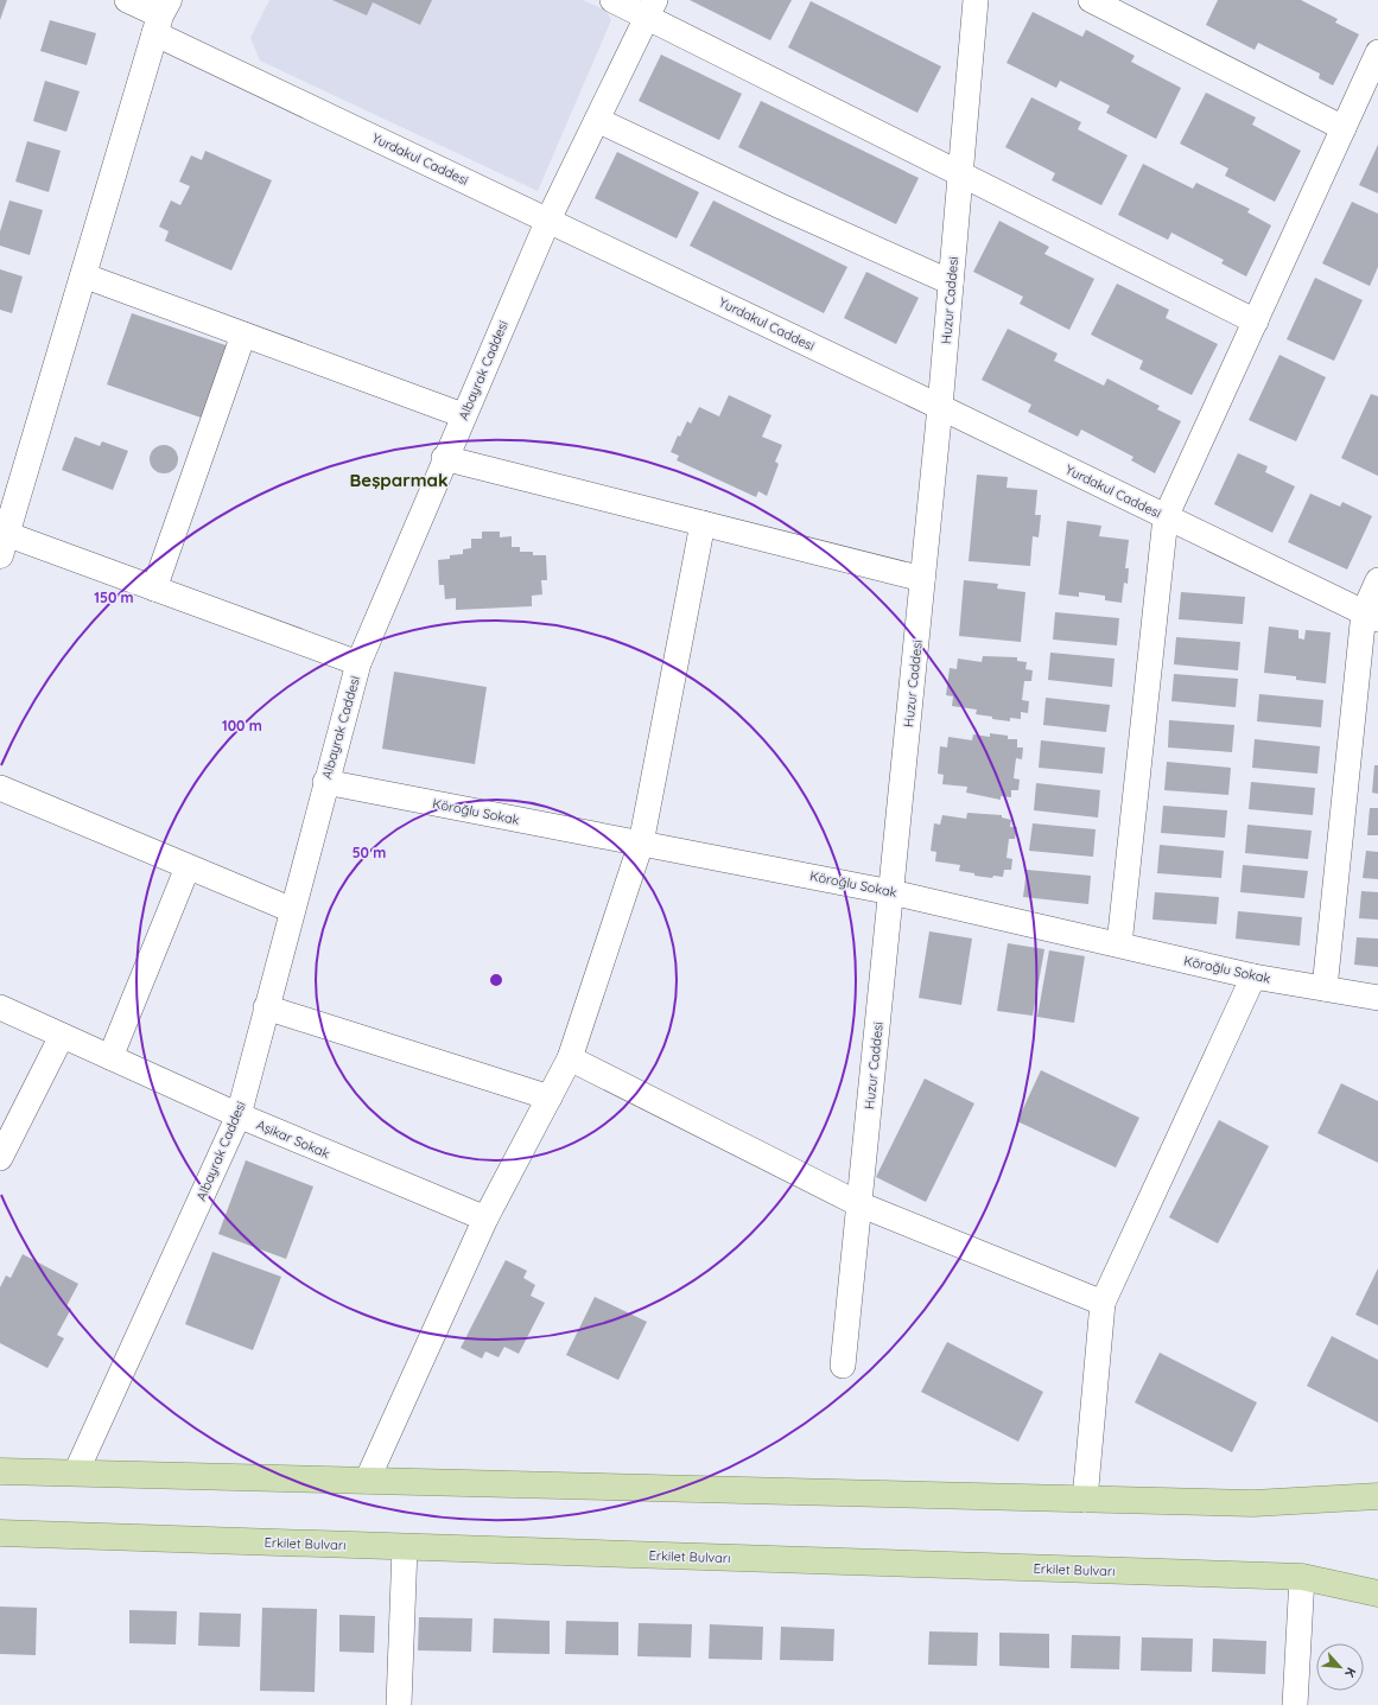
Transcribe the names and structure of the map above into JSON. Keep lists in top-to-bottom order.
{
  "streets": {
    "main road": ["Erkilet Bulvarı"],
    "street": [
      "Yurdakul Caddesi",
      "Huzur Caddesi",
      "Albayrak Caddesi",
      "Köroğlu Sokak",
      "Aşikar Sokak"
    ]
  },
  "crossings": [
    ["Yurdakul Caddesi", "Huzur Caddesi"],
    ["Yurdakul Caddesi", "Albayrak Caddesi"],
    ["Huzur Caddesi", "Köroğlu Sokak"],
    ["Albayrak Caddesi", "Köroğlu Sokak"],
    ["Albayrak Caddesi", "Aşikar Sokak"]
  ],
  "districts": ["Beşparmak"],
  "north": "bottom right",
  "rings": ["150 m", "100 m", "50 m"]
}
